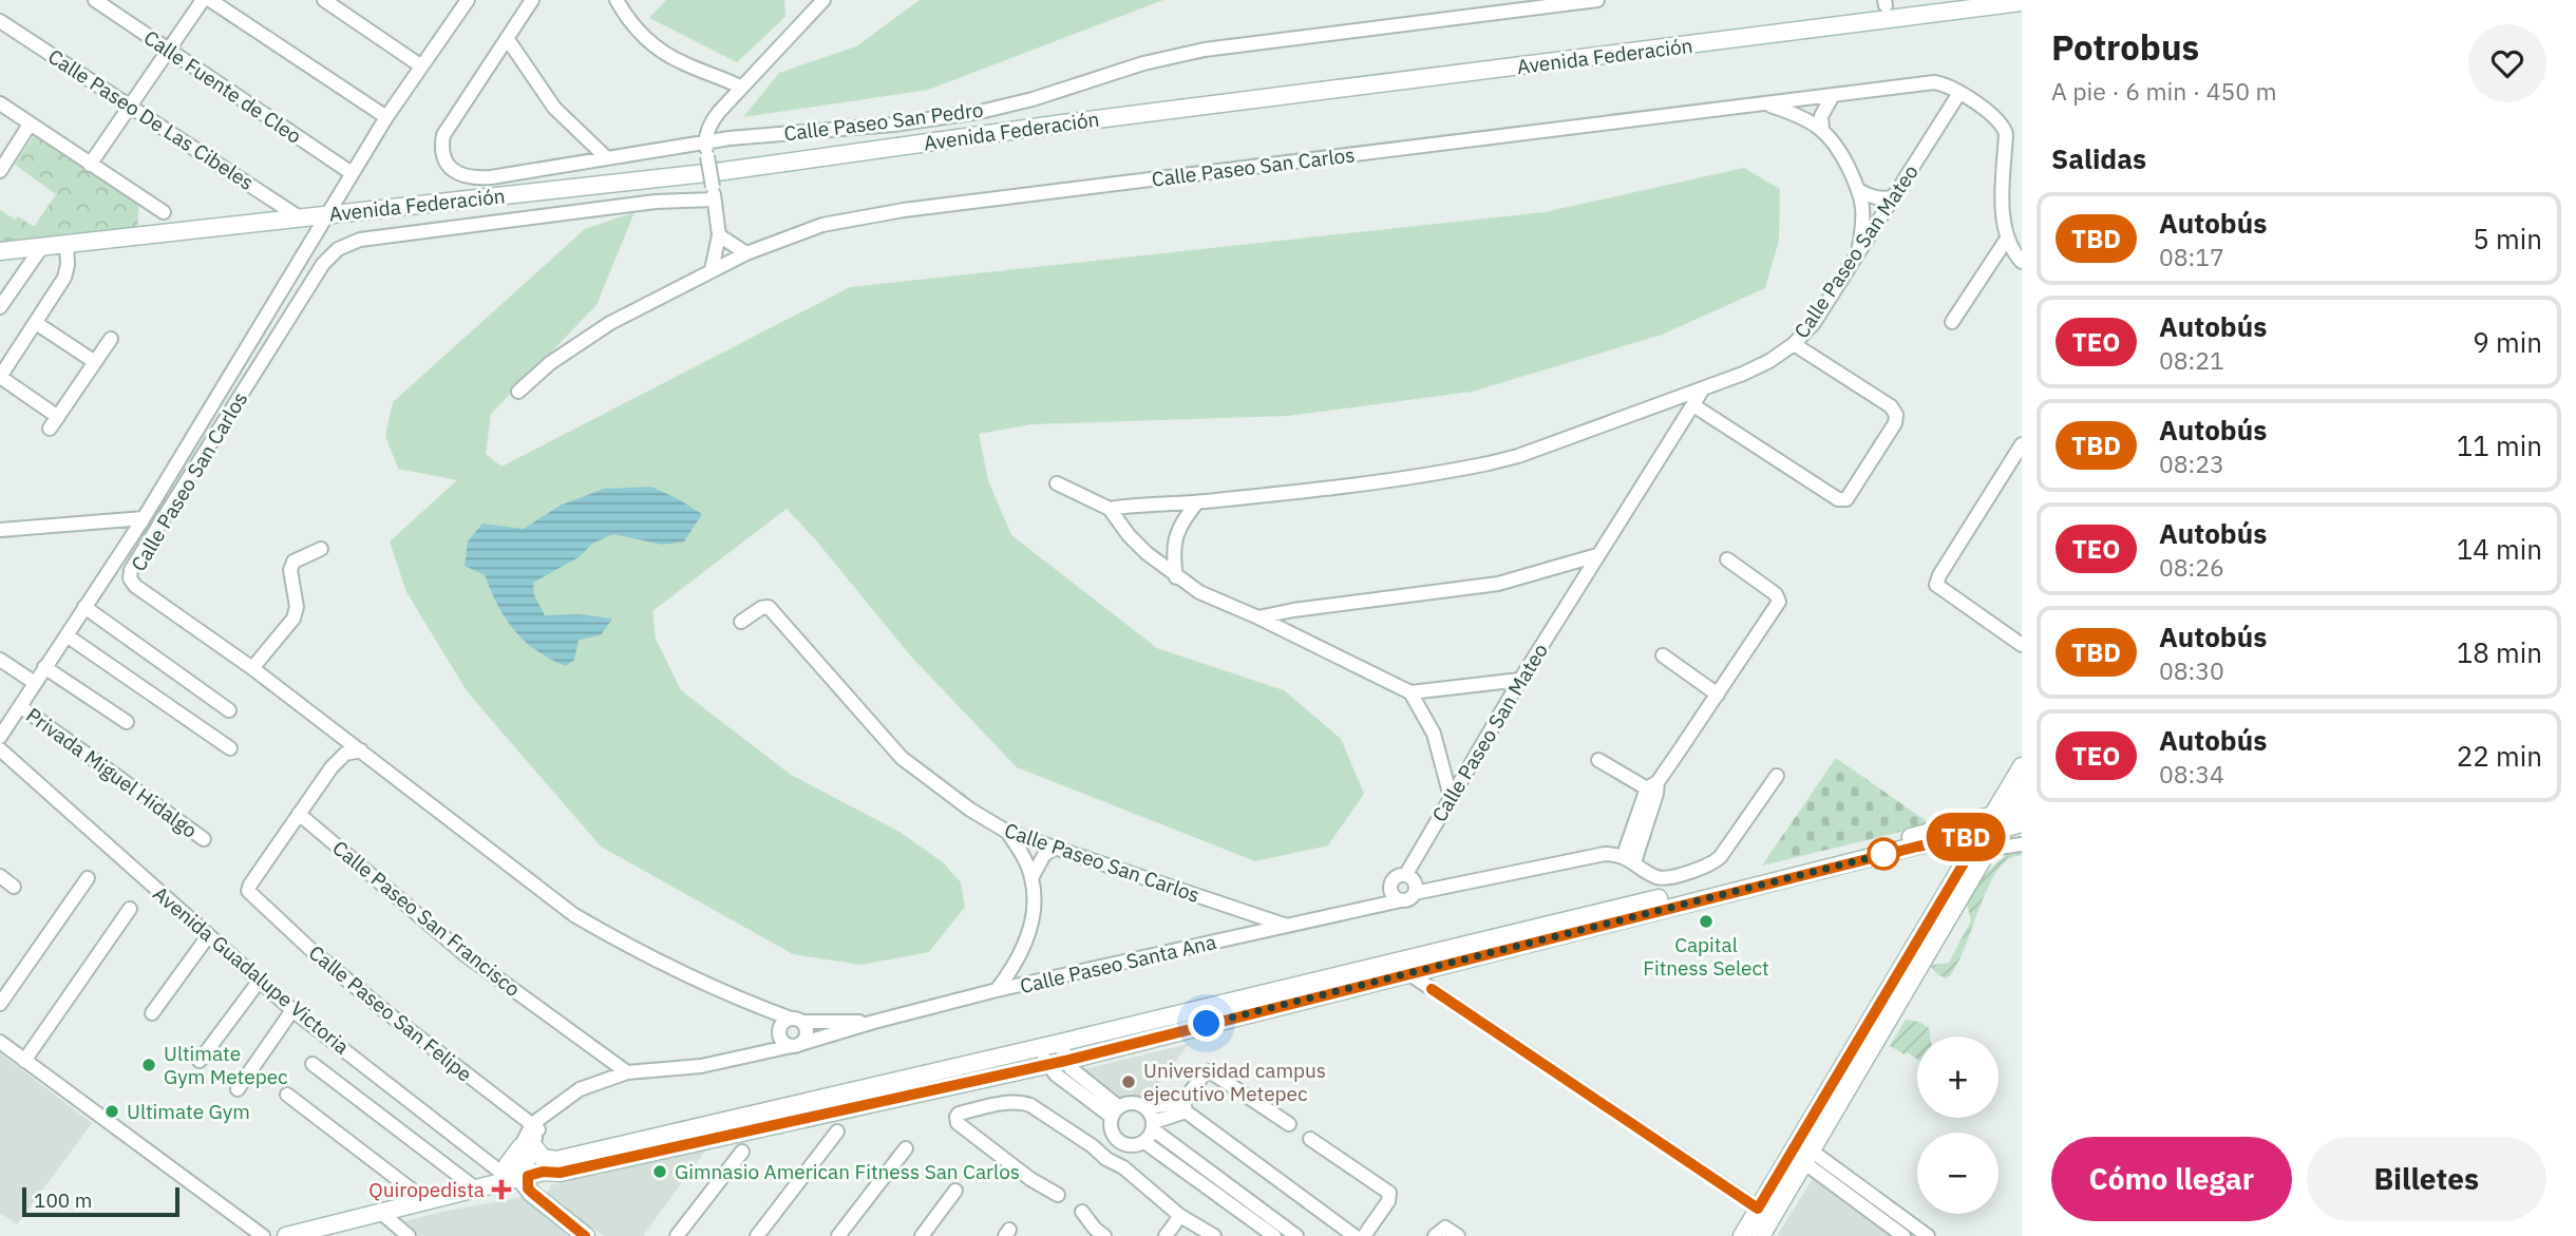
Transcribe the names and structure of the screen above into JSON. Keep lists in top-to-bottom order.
{
  "streets": {
    "main road": ["Avenida Federación"],
    "street": [
      "Calle Fuente de Cleo",
      "Calle Paseo De Las Cibeles",
      "Calle Paseo San Pedro",
      "Calle Paseo San Carlos",
      "Calle Paseo San Mateo",
      "Privada Miguel Hidalgo",
      "Calle Paseo San Francisco",
      "Calle Paseo Santa Ana",
      "Avenida Guadalupe Victoria",
      "Calle Paseo San Felipe"
    ]
  },
  "crossings": [
    ["Avenida Federación", "Calle Paseo De Las Cibeles"],
    ["Calle Paseo San Carlos", "Calle Paseo San Mateo"],
    ["Calle Paseo San Carlos", "Calle Paseo Santa Ana"],
    ["Calle Paseo San Mateo", "Calle Paseo Santa Ana"],
    ["Calle Paseo San Francisco", "Calle Paseo Santa Ana"],
    ["Calle Paseo San Francisco", "Calle Paseo San Felipe"],
    ["Calle Paseo Santa Ana", "Calle Paseo San Felipe"]
  ],
  "places": {
    "other": [
      "Capital Fitness Select",
      "Ultimate Gym Metepec",
      "Universidad campus ejecutivo Metepec",
      "Ultimate Gym",
      "Gimnasio American Fitness San Carlos"
    ],
    "health": ["Quiropedista"]
  },
  "lines": ["bus line TBD"],
  "scale_bar": "100 m",
  "page": {
    "on_map": "TBD",
    "heading": [
      ["Potrobus", "A pie · 6 min · 450 m"],
      "Salidas"
    ],
    "list": [
      {
        "mark": "TBD",
        "name": "Autobús",
        "note": "08:17",
        "value": "5 min"
      },
      {
        "mark": "TEO",
        "name": "Autobús",
        "note": "08:21",
        "value": "9 min"
      },
      {
        "mark": "TBD",
        "name": "Autobús",
        "note": "08:23",
        "value": "11 min"
      },
      {
        "mark": "TEO",
        "name": "Autobús",
        "note": "08:26",
        "value": "14 min"
      },
      {
        "mark": "TBD",
        "name": "Autobús",
        "note": "08:30",
        "value": "18 min"
      },
      {
        "mark": "TEO",
        "name": "Autobús",
        "note": "08:34",
        "value": "22 min"
      }
    ],
    "map_buttons": ["+", "−"],
    "buttons": ["Cómo llegar", "Billetes"],
    "scale": "100 m"
  }
}
